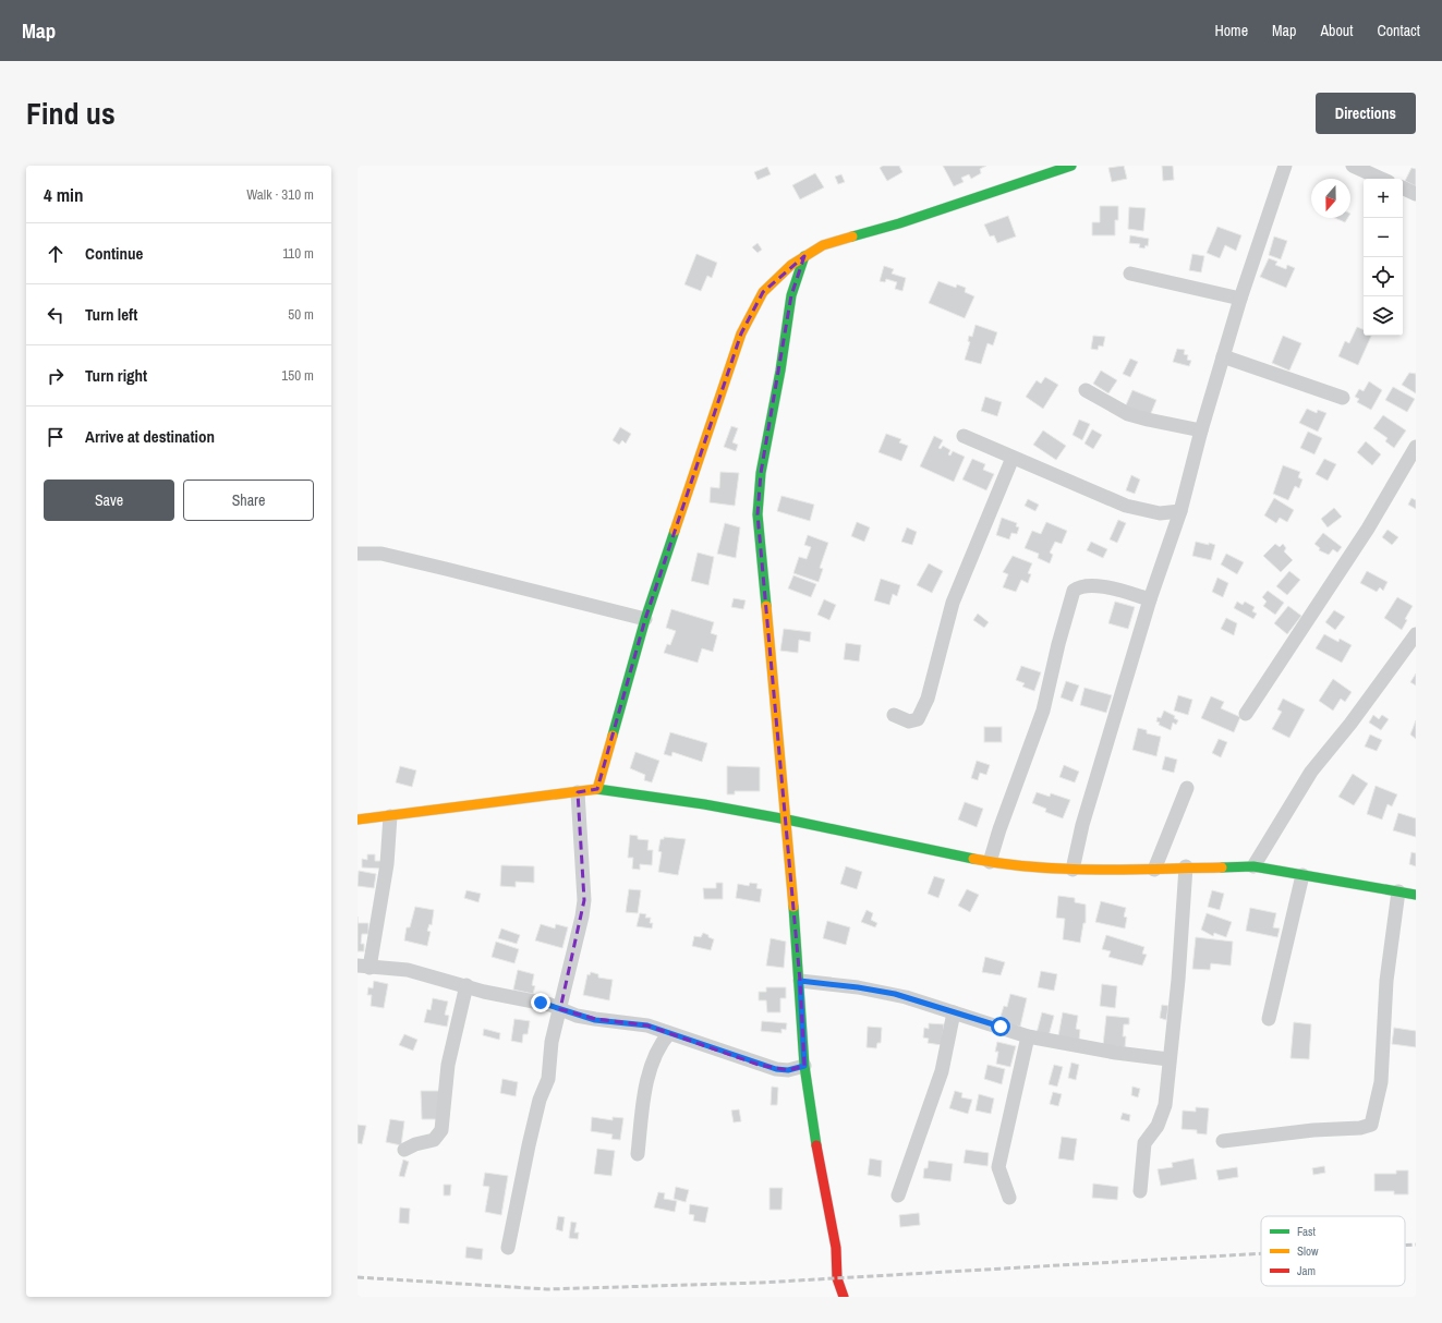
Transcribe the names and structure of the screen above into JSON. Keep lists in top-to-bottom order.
{
  "legend": ["Fast", "Slow", "Jam"],
  "north": "bottom",
  "page": {
    "header": "Map",
    "nav": [
      "Home",
      "Map",
      "About",
      "Contact"
    ],
    "title": "Find us",
    "buttons": [
      "Directions",
      ["Save", "Share"]
    ],
    "heading": ["4 min", "Walk · 310 m"],
    "map_buttons": ["+", "−"],
    "list": [
      ["Continue", "110 m"],
      ["Turn left", "50 m"],
      ["Turn right", "150 m"],
      "Arrive at destination"
    ]
  }
}
